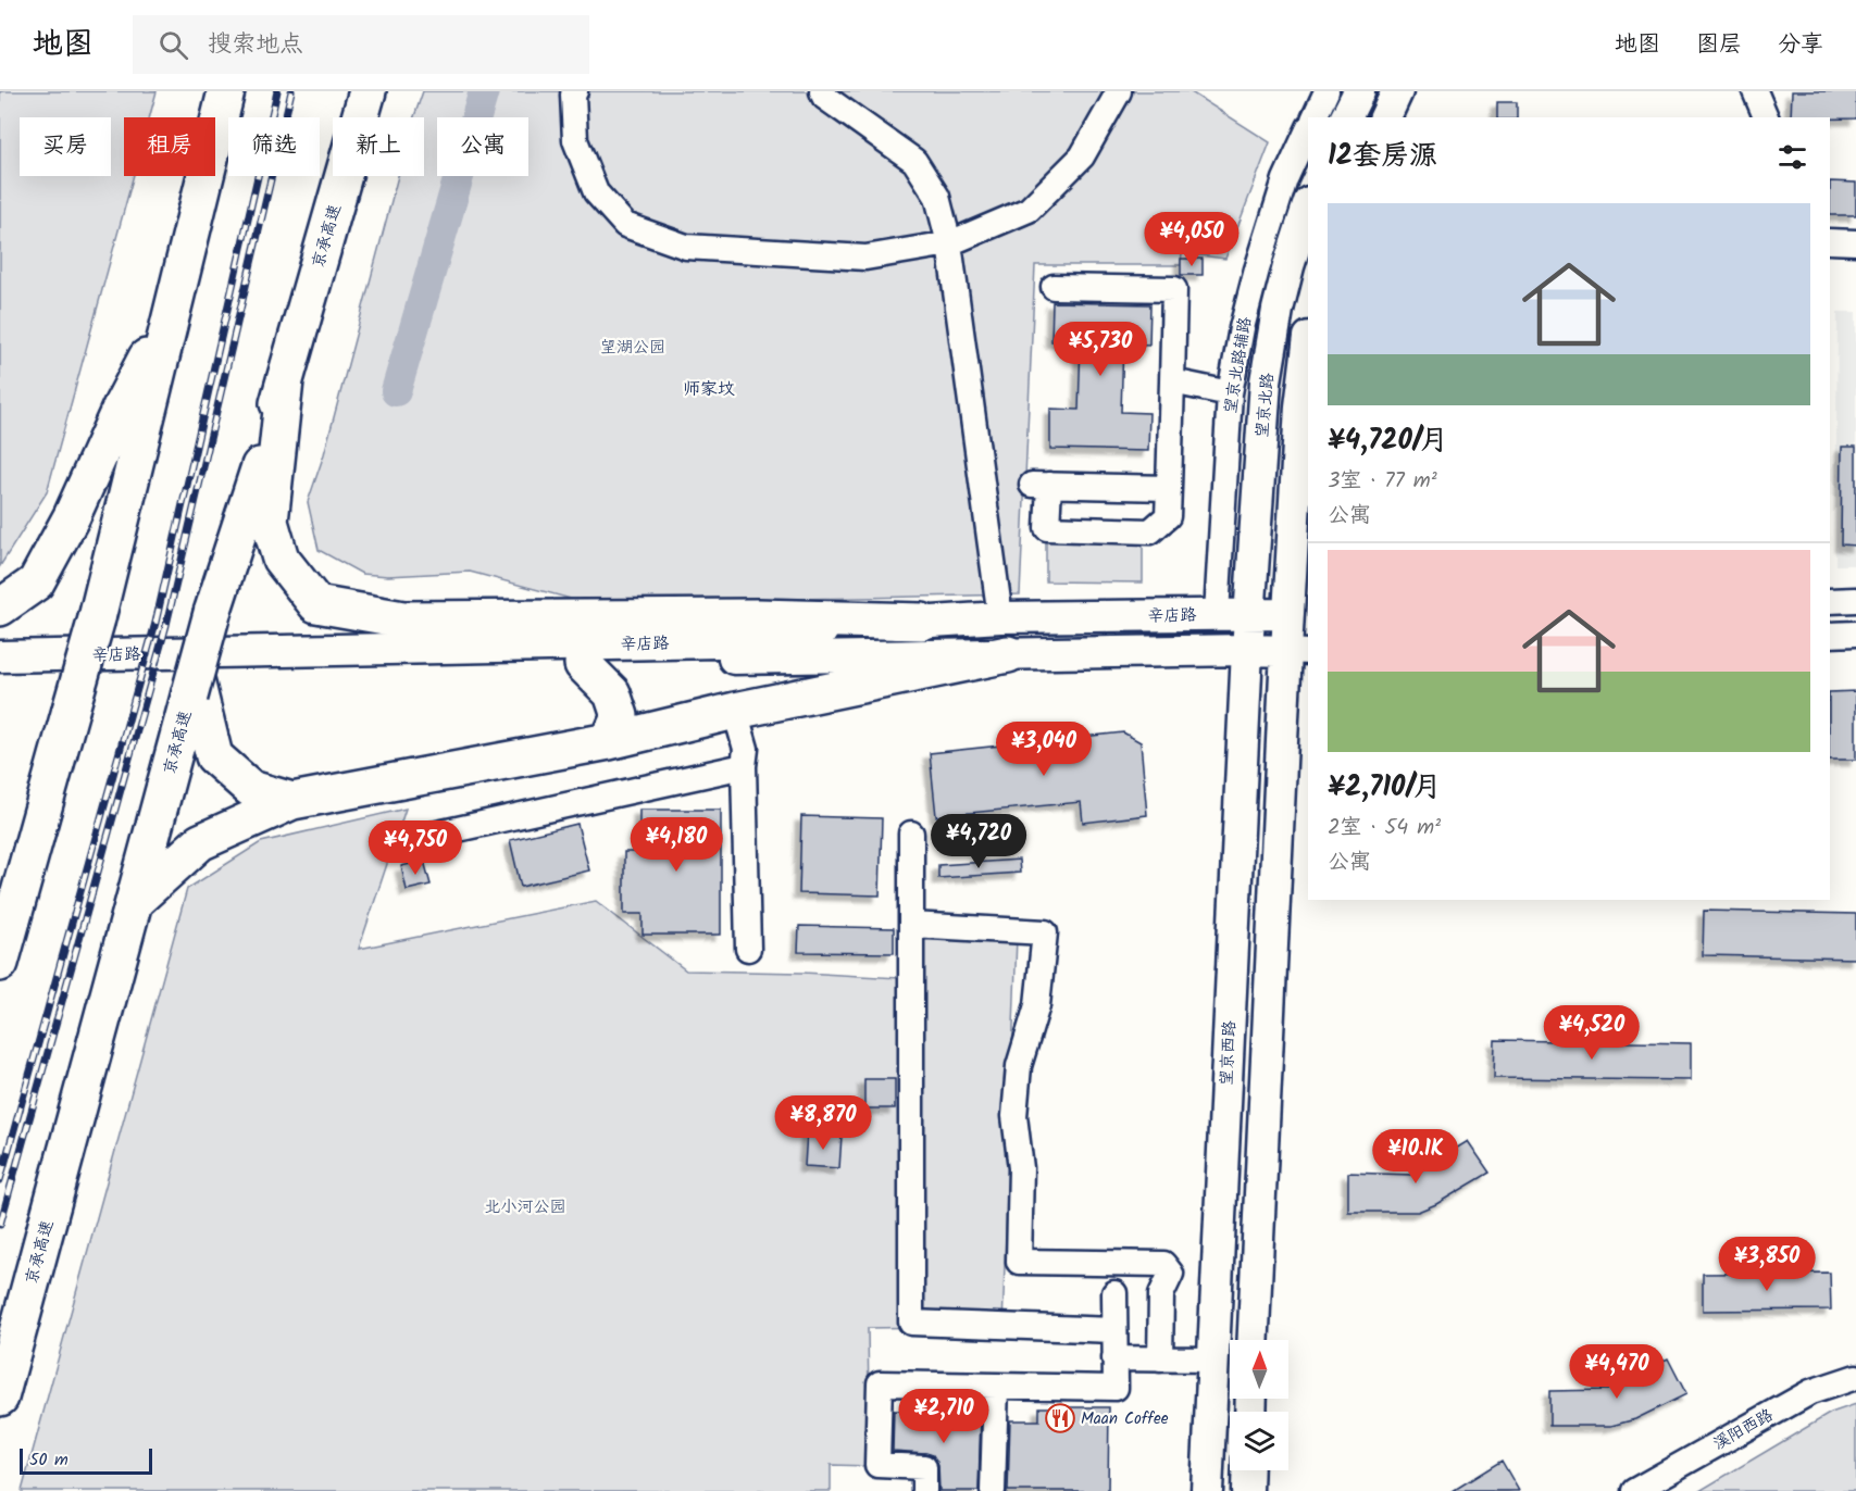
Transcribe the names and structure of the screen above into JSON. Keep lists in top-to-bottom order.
{
  "streets": {
    "highway": ["京承高速"],
    "main road": ["望京北路", "辛店路", "望京西路"],
    "street": ["望京北路辅路", "溪阳西路"]
  },
  "crossings": [
    ["望京北路辅路", "辛店路"],
    ["望京北路", "辛店路"],
    ["望京北路", "望京西路"],
    ["辛店路", "望京西路"]
  ],
  "districts": ["师家坟"],
  "parks": ["望湖公园", "北小河公园"],
  "places": {
    "restaurant": ["Maan Coffee"]
  },
  "scale_bar": "50 m",
  "north": "top",
  "page": {
    "header": "地图",
    "search": "搜索地点",
    "nav": ["地图", "图层", "分享"],
    "chip": [
      "买房",
      "租房",
      "筛选",
      "新上",
      "公寓"
    ],
    "heading": "12套房源",
    "list": [
      {
        "name": "¥4,720/月",
        "note": "3室 · 77 m² · 公寓"
      },
      {
        "name": "¥2,710/月",
        "note": "2室 · 54 m² · 公寓"
      }
    ],
    "price": [
      "¥4,050",
      "¥5,730",
      "¥3,040",
      "¥4,720",
      "¥4,180",
      "¥4,750",
      "¥4,520",
      "¥8,870",
      "¥10.1K",
      "¥3,850",
      "¥4,470",
      "¥2,710"
    ],
    "scale": "50 m"
  }
}
